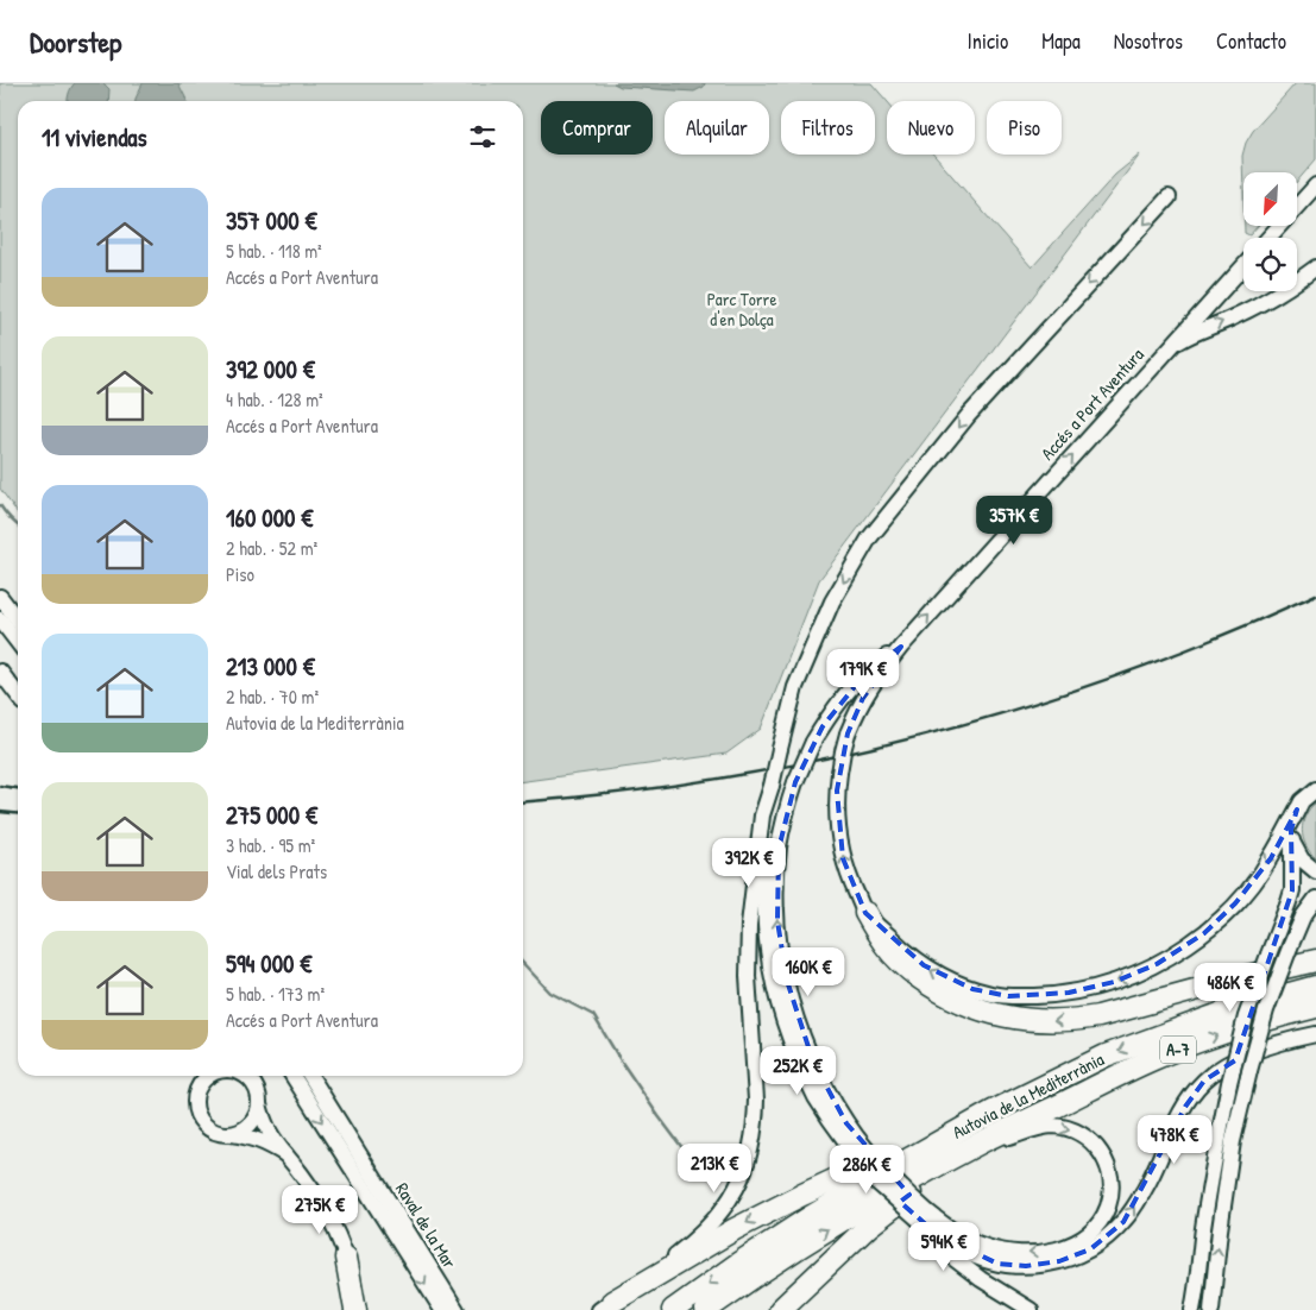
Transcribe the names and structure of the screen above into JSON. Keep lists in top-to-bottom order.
{
  "streets": {
    "highway": ["A-7", "Autovia de la Mediterrània"],
    "street": ["Accés a Port Aventura", "Raval de la Mar"]
  },
  "parks": ["Parc Torre d'en Dolça"],
  "north": "bottom left",
  "page": {
    "header": "Doorstep",
    "nav": [
      "Inicio",
      "Mapa",
      "Nosotros",
      "Contacto"
    ],
    "chip": [
      "Comprar",
      "Alquilar",
      "Filtros",
      "Nuevo",
      "Piso"
    ],
    "heading": "11 viviendas",
    "list": [
      {
        "name": "357 000 €",
        "note": "5 hab. · 118 m² · Accés a Port Aventura"
      },
      {
        "name": "392 000 €",
        "note": "4 hab. · 128 m² · Accés a Port Aventura"
      },
      {
        "name": "160 000 €",
        "note": "2 hab. · 52 m² · Piso"
      },
      {
        "name": "213 000 €",
        "note": "2 hab. · 70 m² · Autovia de la Mediterrània"
      },
      {
        "name": "275 000 €",
        "note": "3 hab. · 95 m² · Vial dels Prats"
      },
      {
        "name": "594 000 €",
        "note": "5 hab. · 173 m² · Accés a Port Aventura"
      }
    ],
    "price": [
      "357K €",
      "179K €",
      "392K €",
      "160K €",
      "486K €",
      "252K €",
      "478K €",
      "213K €",
      "286K €",
      "275K €",
      "594K €"
    ]
  }
}
